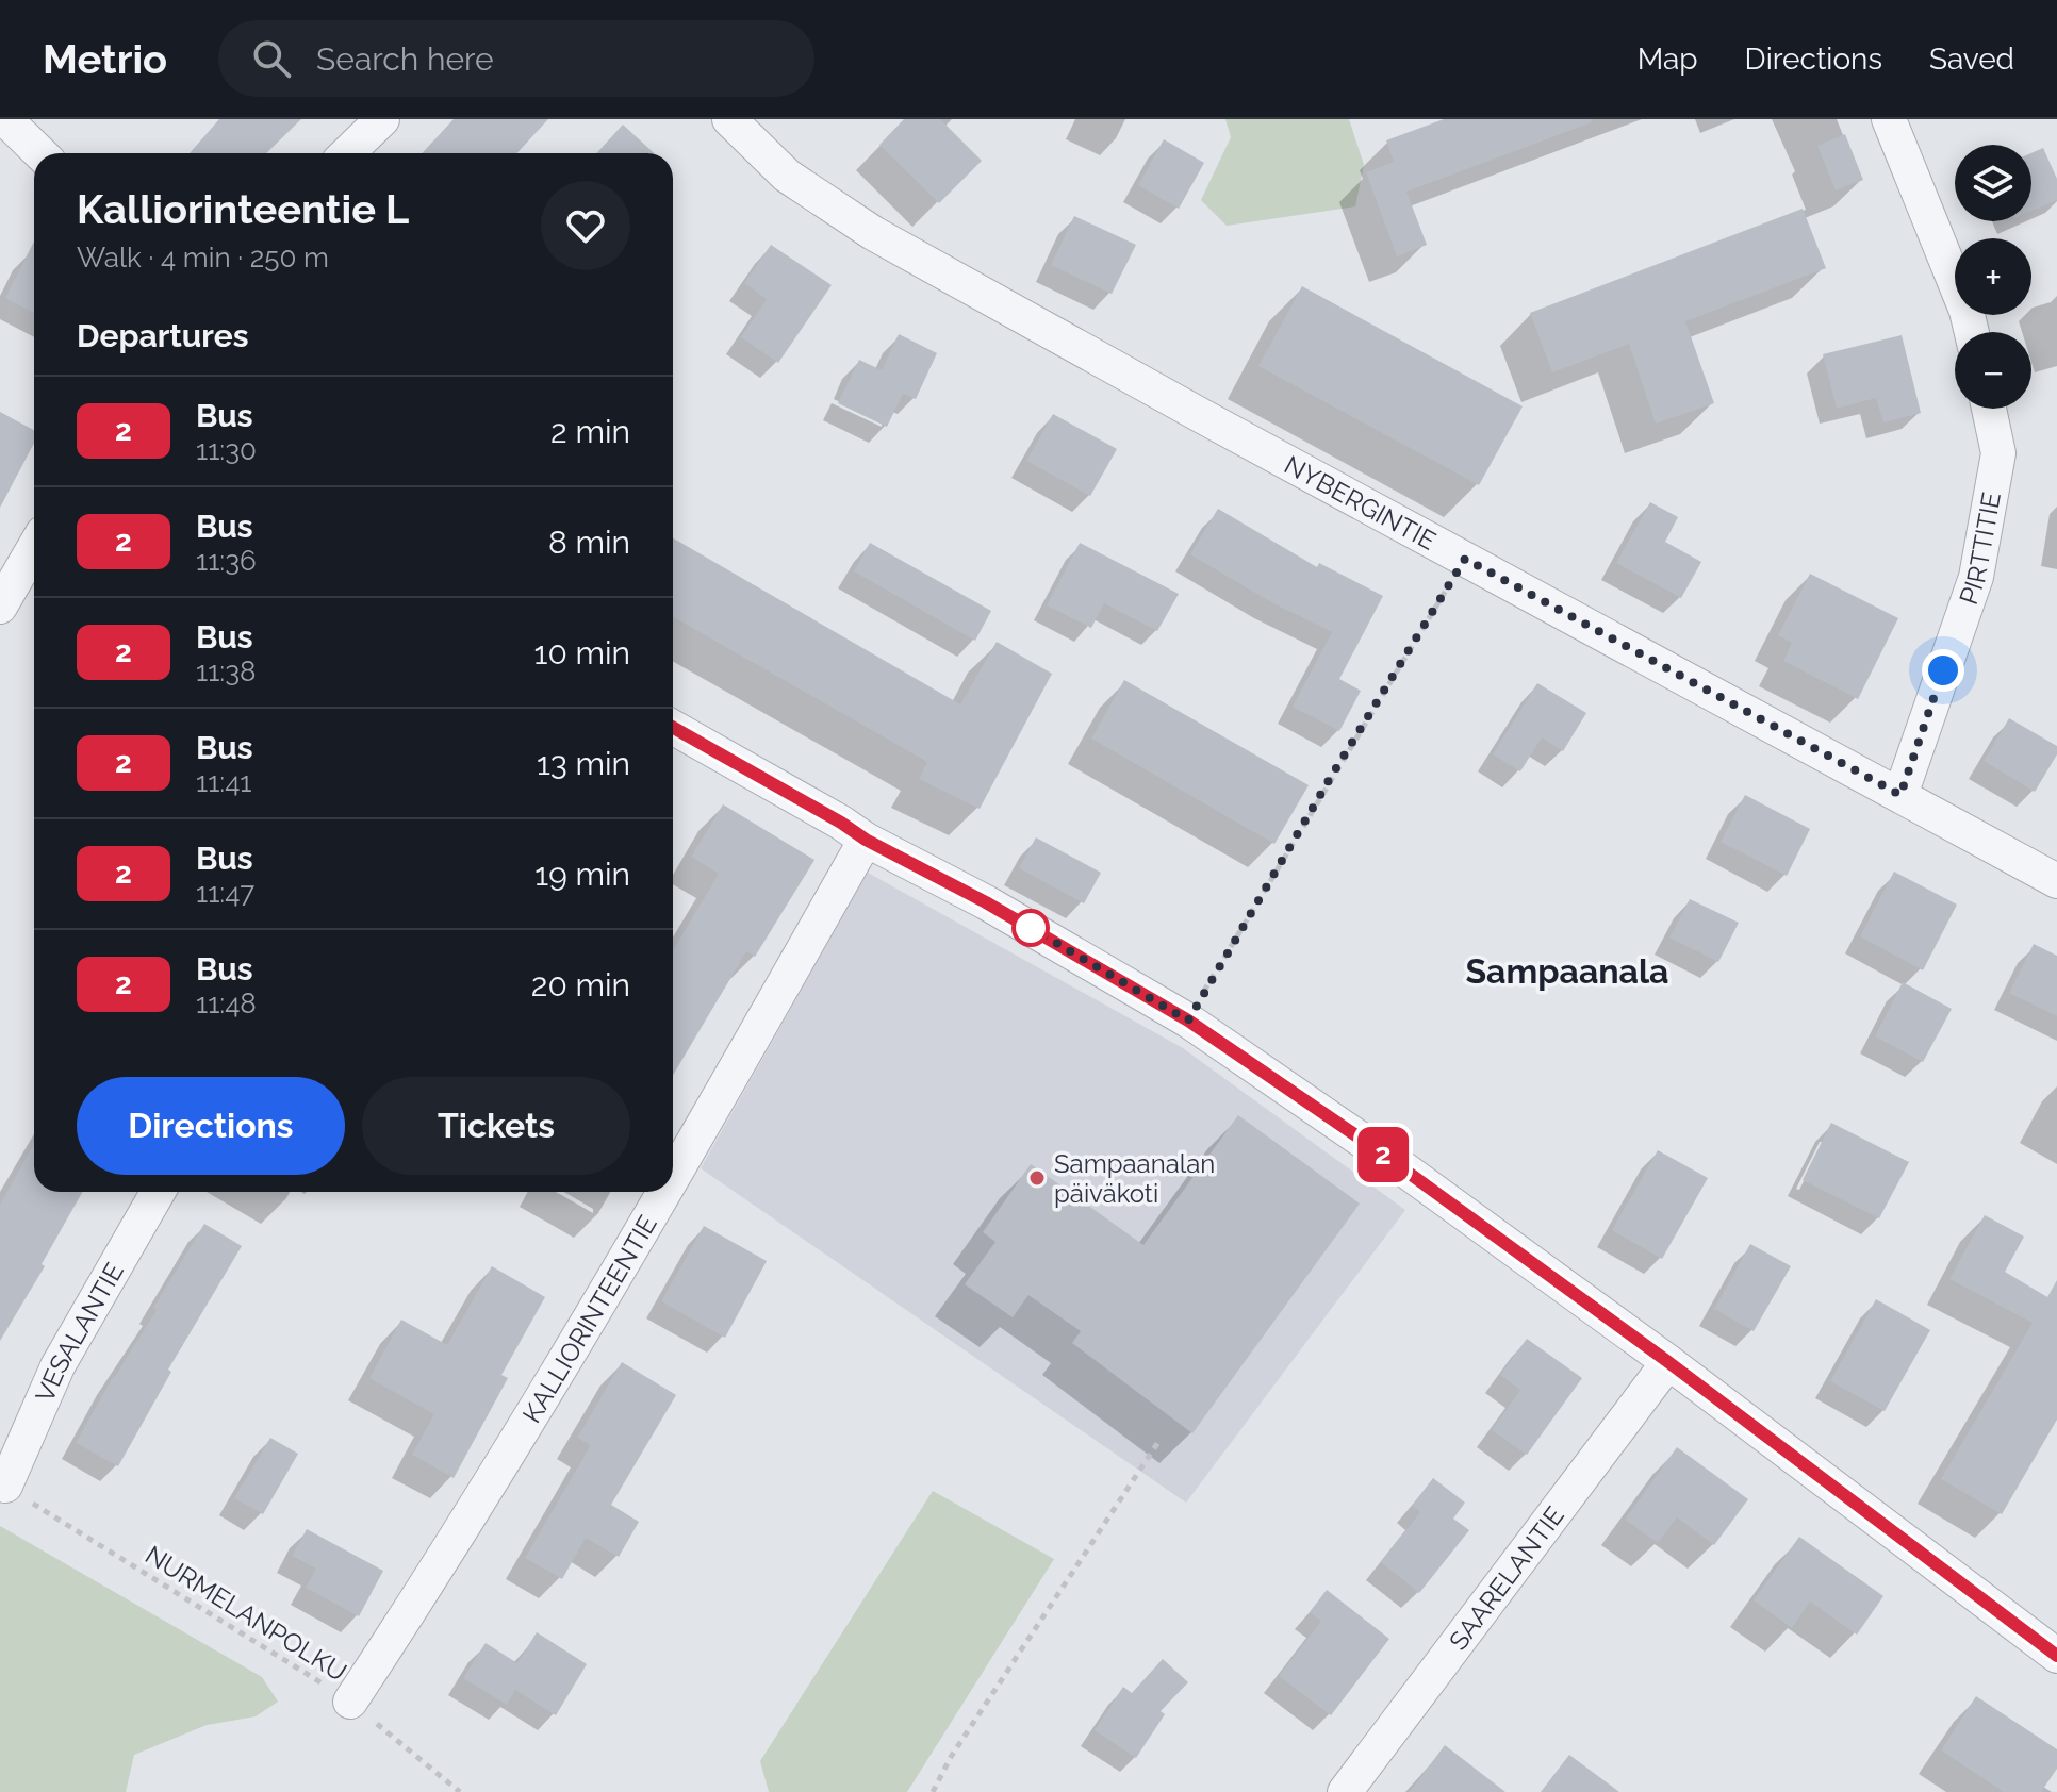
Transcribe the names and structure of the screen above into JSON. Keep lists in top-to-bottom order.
{
  "streets": {
    "street": [
      "NYBERGINTIE",
      "PIRTTITIE",
      "KALLIORINTEENTIE",
      "VESALANTIE",
      "SAARELANTIE"
    ],
    "path": ["NURMELANPOLKU"]
  },
  "crossings": [
    ["NYBERGINTIE", "PIRTTITIE"],
    ["KALLIORINTEENTIE", "NURMELANPOLKU"],
    ["VESALANTIE", "NURMELANPOLKU"]
  ],
  "districts": ["Sampaanala"],
  "places": ["Sampaanalan päiväkoti"],
  "lines": ["bus line 2"],
  "page": {
    "header": "Metrio",
    "search": "Search here",
    "nav": ["Map", "Directions", "Saved"],
    "on_map": "2",
    "map_buttons": ["+", "−"],
    "heading": [
      ["Kalliorinteentie L", "Walk · 4 min · 250 m"],
      "Departures"
    ],
    "list": [
      {
        "mark": "2",
        "name": "Bus",
        "note": "11:30",
        "value": "2 min"
      },
      {
        "mark": "2",
        "name": "Bus",
        "note": "11:36",
        "value": "8 min"
      },
      {
        "mark": "2",
        "name": "Bus",
        "note": "11:38",
        "value": "10 min"
      },
      {
        "mark": "2",
        "name": "Bus",
        "note": "11:41",
        "value": "13 min"
      },
      {
        "mark": "2",
        "name": "Bus",
        "note": "11:47",
        "value": "19 min"
      },
      {
        "mark": "2",
        "name": "Bus",
        "note": "11:48",
        "value": "20 min"
      }
    ],
    "buttons": ["Directions", "Tickets"]
  }
}
